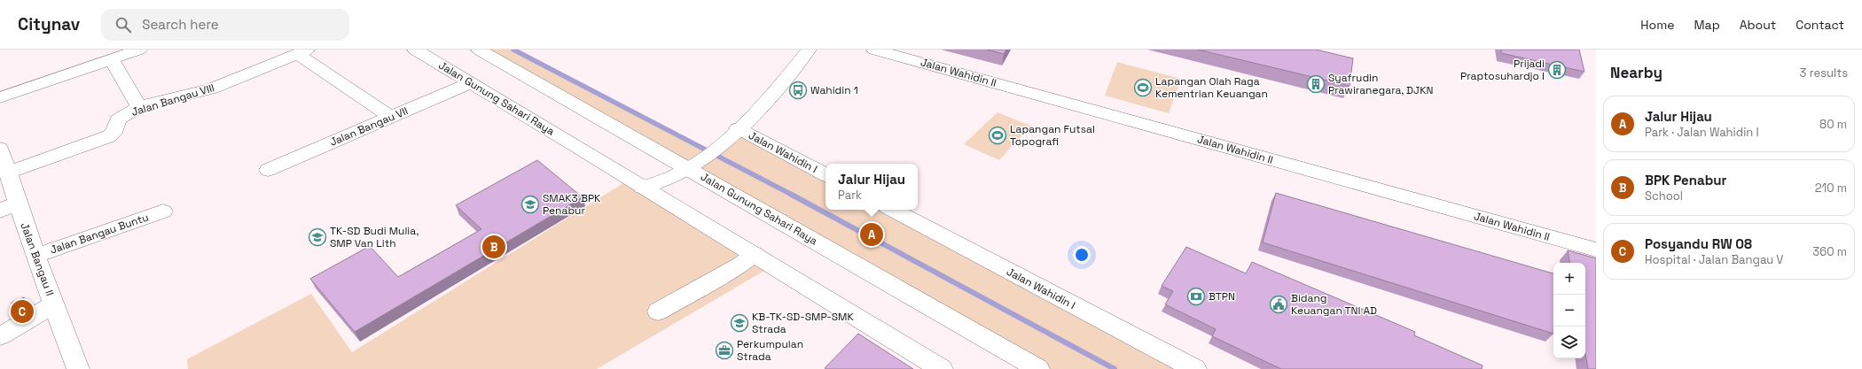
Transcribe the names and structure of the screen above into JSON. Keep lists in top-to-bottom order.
{
  "streets": {
    "street": [
      "Jalan Wahidin II",
      "Jalan Gunung Sahari Raya",
      "Jalan Bangau VIII",
      "Jalan Bangau VII",
      "Jalan Wahidin I",
      "Jalan Bangau Buntu",
      "Jalan Bangau II"
    ]
  },
  "crossings": [
    ["Jalan Gunung Sahari Raya", "Jalan Bangau VII"],
    ["Jalan Bangau VIII", "Jalan Bangau II"],
    ["Jalan Bangau Buntu", "Jalan Bangau II"]
  ],
  "places": {
    "building": ["Prijadi Praptosuhardjo I", "Syafrudin Prawiranegara, DJKN"],
    "sports": ["Lapangan Olah Raga Kementrian Keuangan", "Lapangan Futsal Topografi"],
    "bus stop": ["Wahidin 1"],
    "school or university": ["SMAK3 BPK Penabur", "TK-SD Budi Mulia, SMP Van Lith", "KB-TK-SD-SMP-SMK Strada"],
    "bank": ["BTPN"],
    "public building": ["Bidang Keuangan TNI AD"],
    "office": ["Perkumpulan Strada"]
  },
  "page": {
    "header": "Citynav",
    "search": "Search here",
    "nav": [
      "Home",
      "Map",
      "About",
      "Contact"
    ],
    "heading": ["Nearby", "3 results"],
    "list": [
      {
        "mark": "A",
        "name": "Jalur Hijau",
        "note": "Park · Jalan Wahidin I",
        "value": "80 m"
      },
      {
        "mark": "B",
        "name": "BPK Penabur",
        "note": "School",
        "value": "210 m"
      },
      {
        "mark": "C",
        "name": "Posyandu RW 08",
        "note": "Hospital · Jalan Bangau V",
        "value": "360 m"
      }
    ],
    "popup": ["Jalur Hijau", "Park"],
    "pins": ["A", "B", "C"],
    "map_buttons": ["+", "−"]
  }
}
